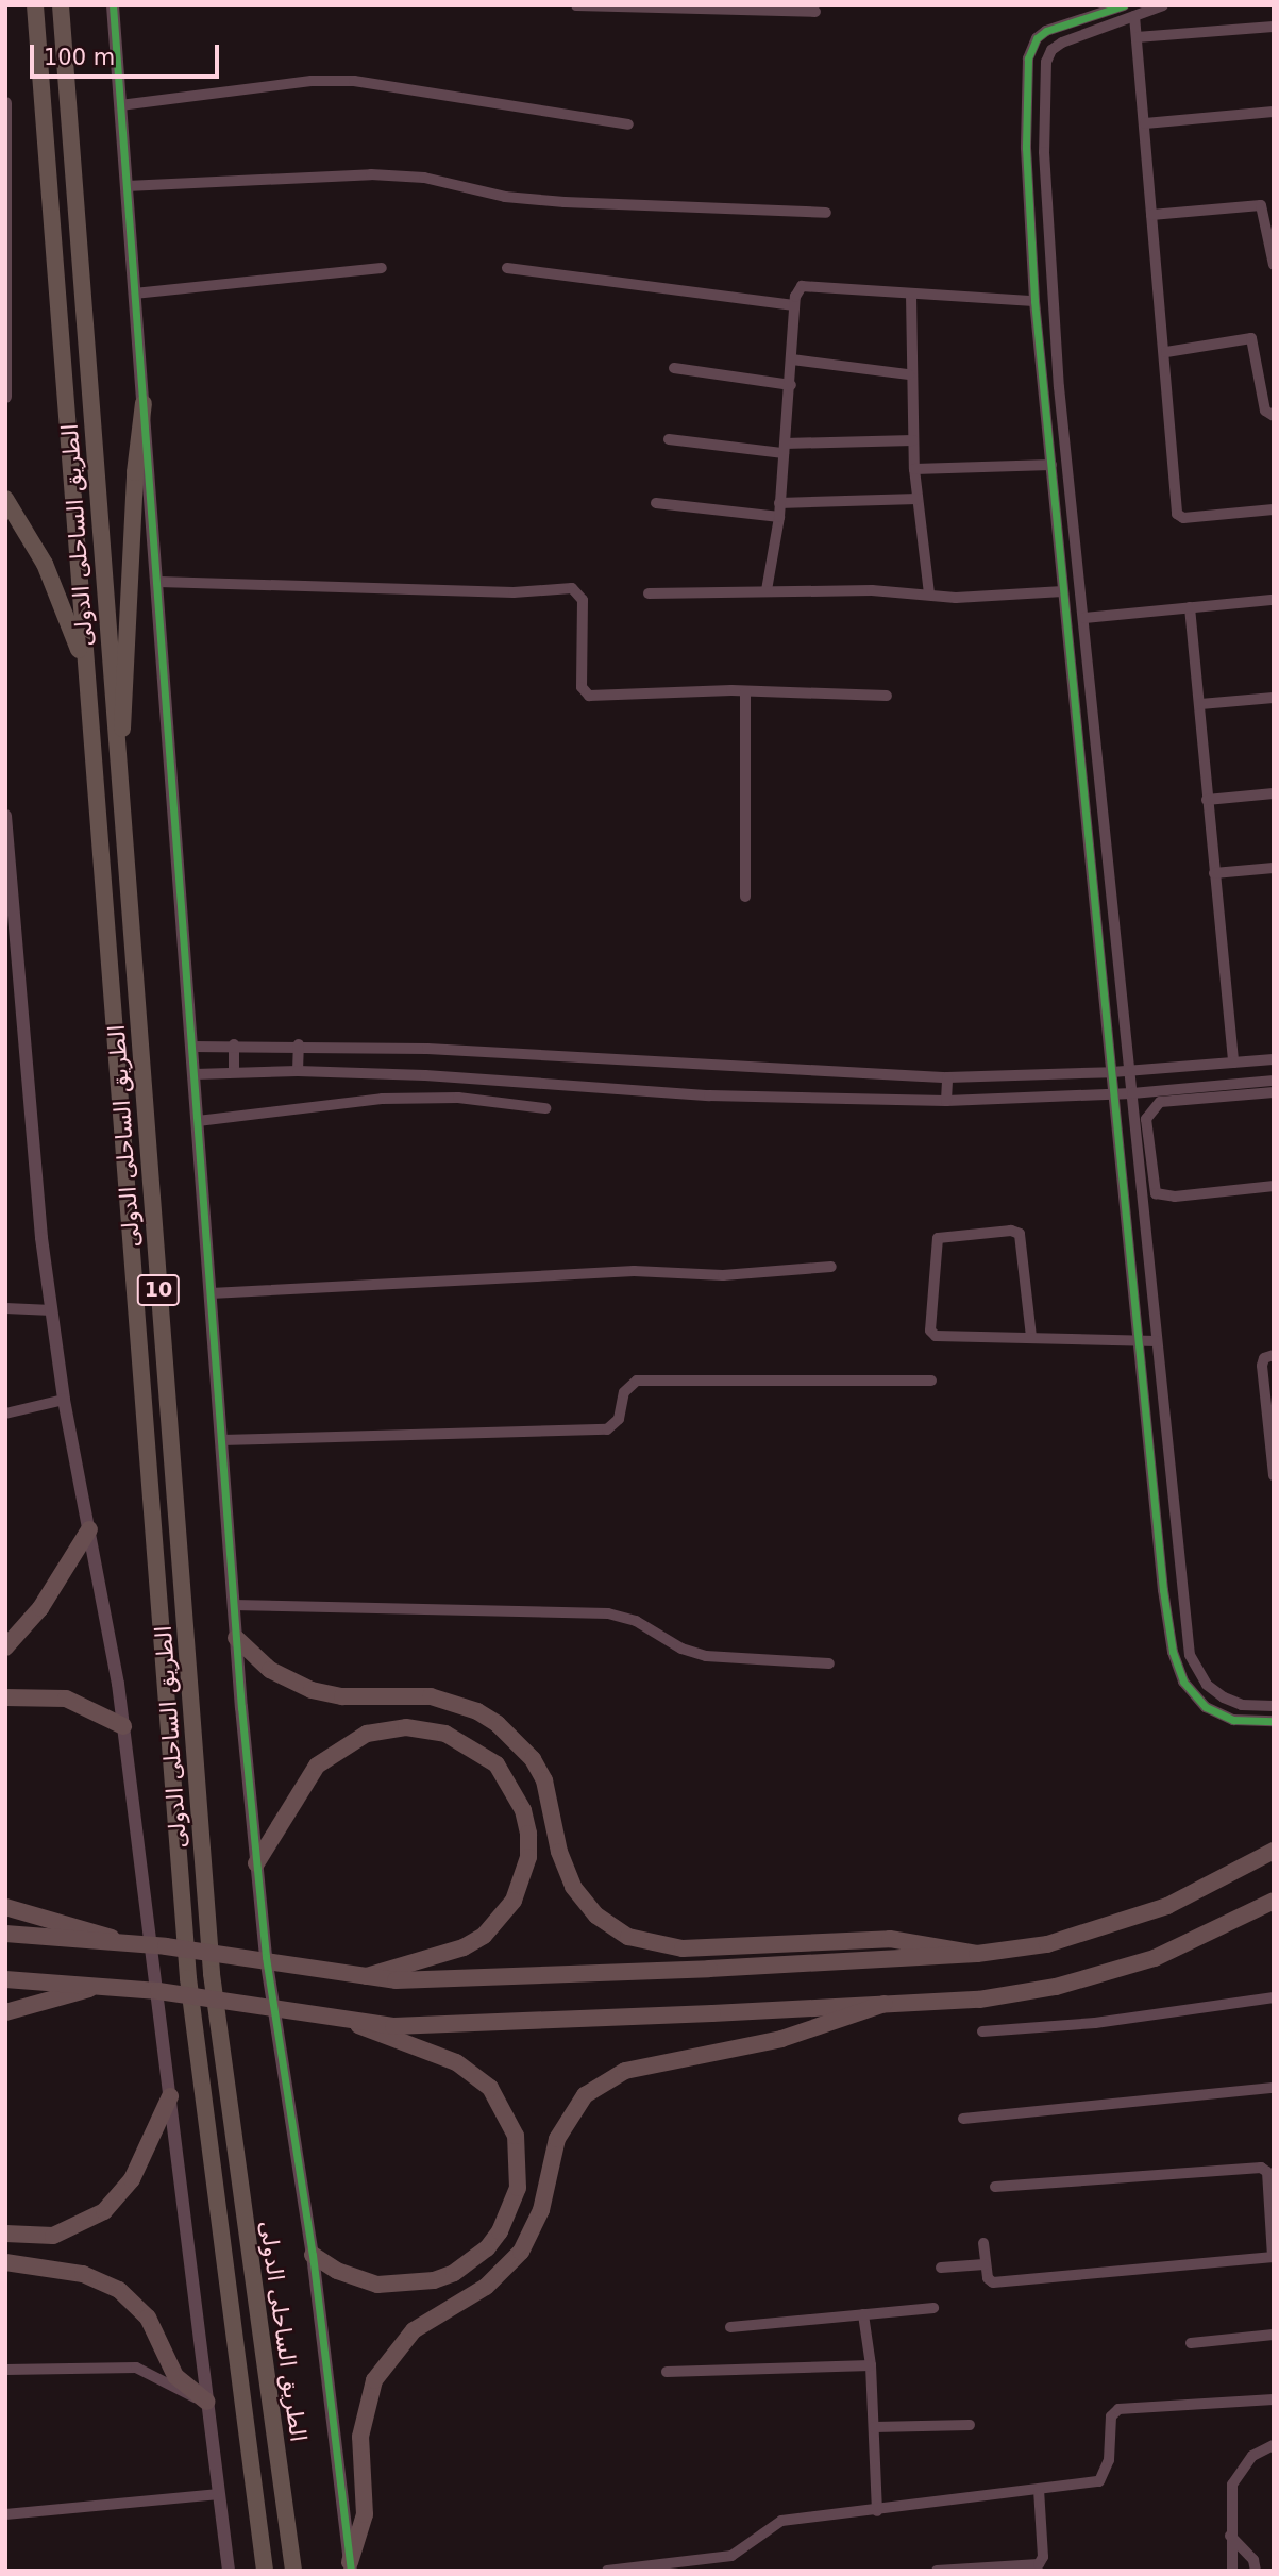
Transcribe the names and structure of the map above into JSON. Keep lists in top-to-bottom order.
{
  "streets": {
    "highway": ["الطريق الساحلى الدولى", "10"]
  },
  "scale_bar": "100 m"
}
